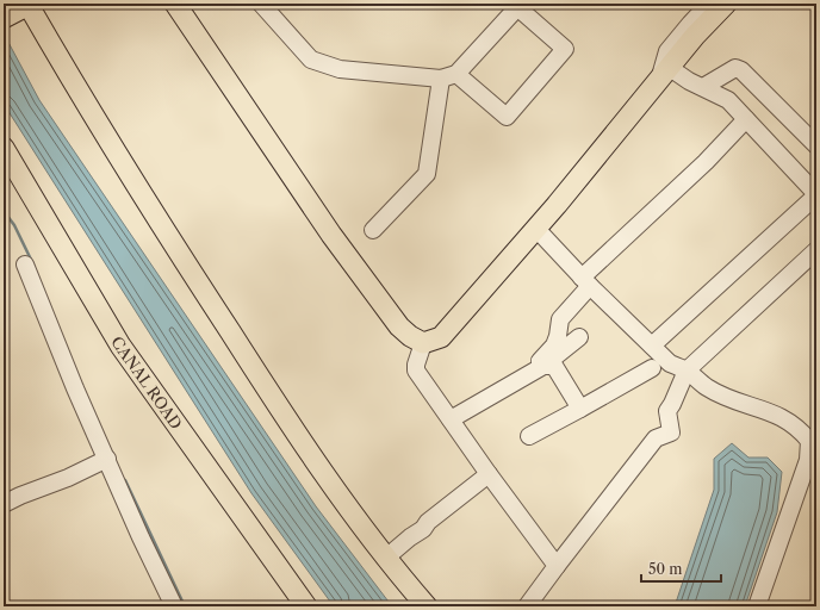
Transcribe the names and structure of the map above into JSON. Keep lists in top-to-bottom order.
{
  "streets": {
    "main road": ["CANAL ROAD"]
  },
  "scale_bar": "50 m"
}
